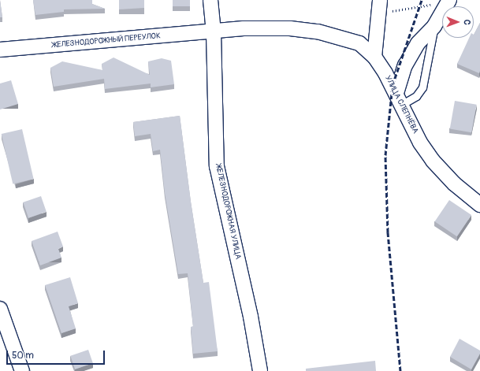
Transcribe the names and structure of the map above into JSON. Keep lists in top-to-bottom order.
{
  "streets": {
    "street": ["ЖЕЛЕЗНОДОРОЖНЫЙ ПЕРЕУЛОК", "УЛИЦА СЛЕПНЁВА", "ЖЕЛЕЗНОДОРОЖНАЯ УЛИЦА"]
  },
  "crossings": [
    ["ЖЕЛЕЗНОДОРОЖНЫЙ ПЕРЕУЛОК", "УЛИЦА СЛЕПНЁВА"],
    ["ЖЕЛЕЗНОДОРОЖНЫЙ ПЕРЕУЛОК", "ЖЕЛЕЗНОДОРОЖНАЯ УЛИЦА"],
    ["УЛИЦА СЛЕПНЁВА", "ЖЕЛЕЗНОДОРОЖНАЯ УЛИЦА"]
  ],
  "scale_bar": "50 m",
  "north": "right"
}
